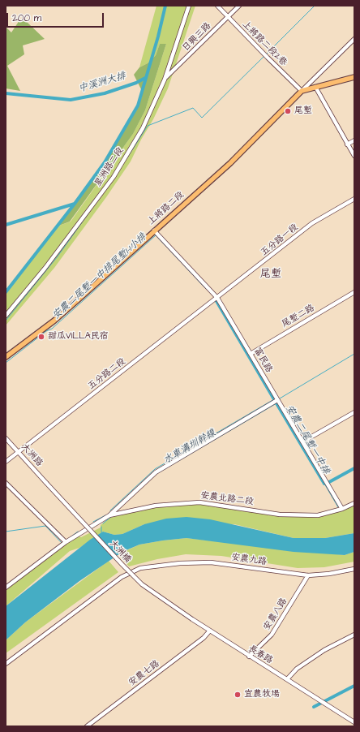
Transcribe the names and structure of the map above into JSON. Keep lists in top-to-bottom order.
{
  "streets": {
    "main road": ["上將路二段"],
    "street": [
      "日興三路",
      "上將路二段2巷",
      "星洲路二段",
      "五分路一段",
      "尾塹二路",
      "富民路",
      "五分路二段",
      "大洲路",
      "安農北路二段",
      "大洲橋",
      "安農九路",
      "安農八路",
      "長春路",
      "安農七路"
    ]
  },
  "crossings": [
    ["日興三路", "上將路二段2巷"],
    ["日興三路", "星洲路二段"],
    ["上將路二段2巷", "上將路二段"],
    ["上將路二段", "富民路"],
    ["五分路一段", "富民路"],
    ["五分路一段", "五分路二段"],
    ["尾塹二路", "富民路"],
    ["富民路", "五分路二段"],
    ["富民路", "安農北路二段"],
    ["五分路二段", "大洲路"],
    ["大洲路", "大洲橋"],
    ["大洲橋", "長春路"],
    ["安農九路", "安農八路"],
    ["安農八路", "長春路"],
    ["長春路", "安農七路"]
  ],
  "districts": ["尾塹"],
  "water": [
    "中溪洲大排",
    "安農二尾塹一中排尾塹1-1小排",
    "安農二尾塹一中排",
    "水車溝圳幹線"
  ],
  "places": ["尾塹", "甜瓜VILLA民宿", "宜農牧場"],
  "scale_bar": "200 m"
}
